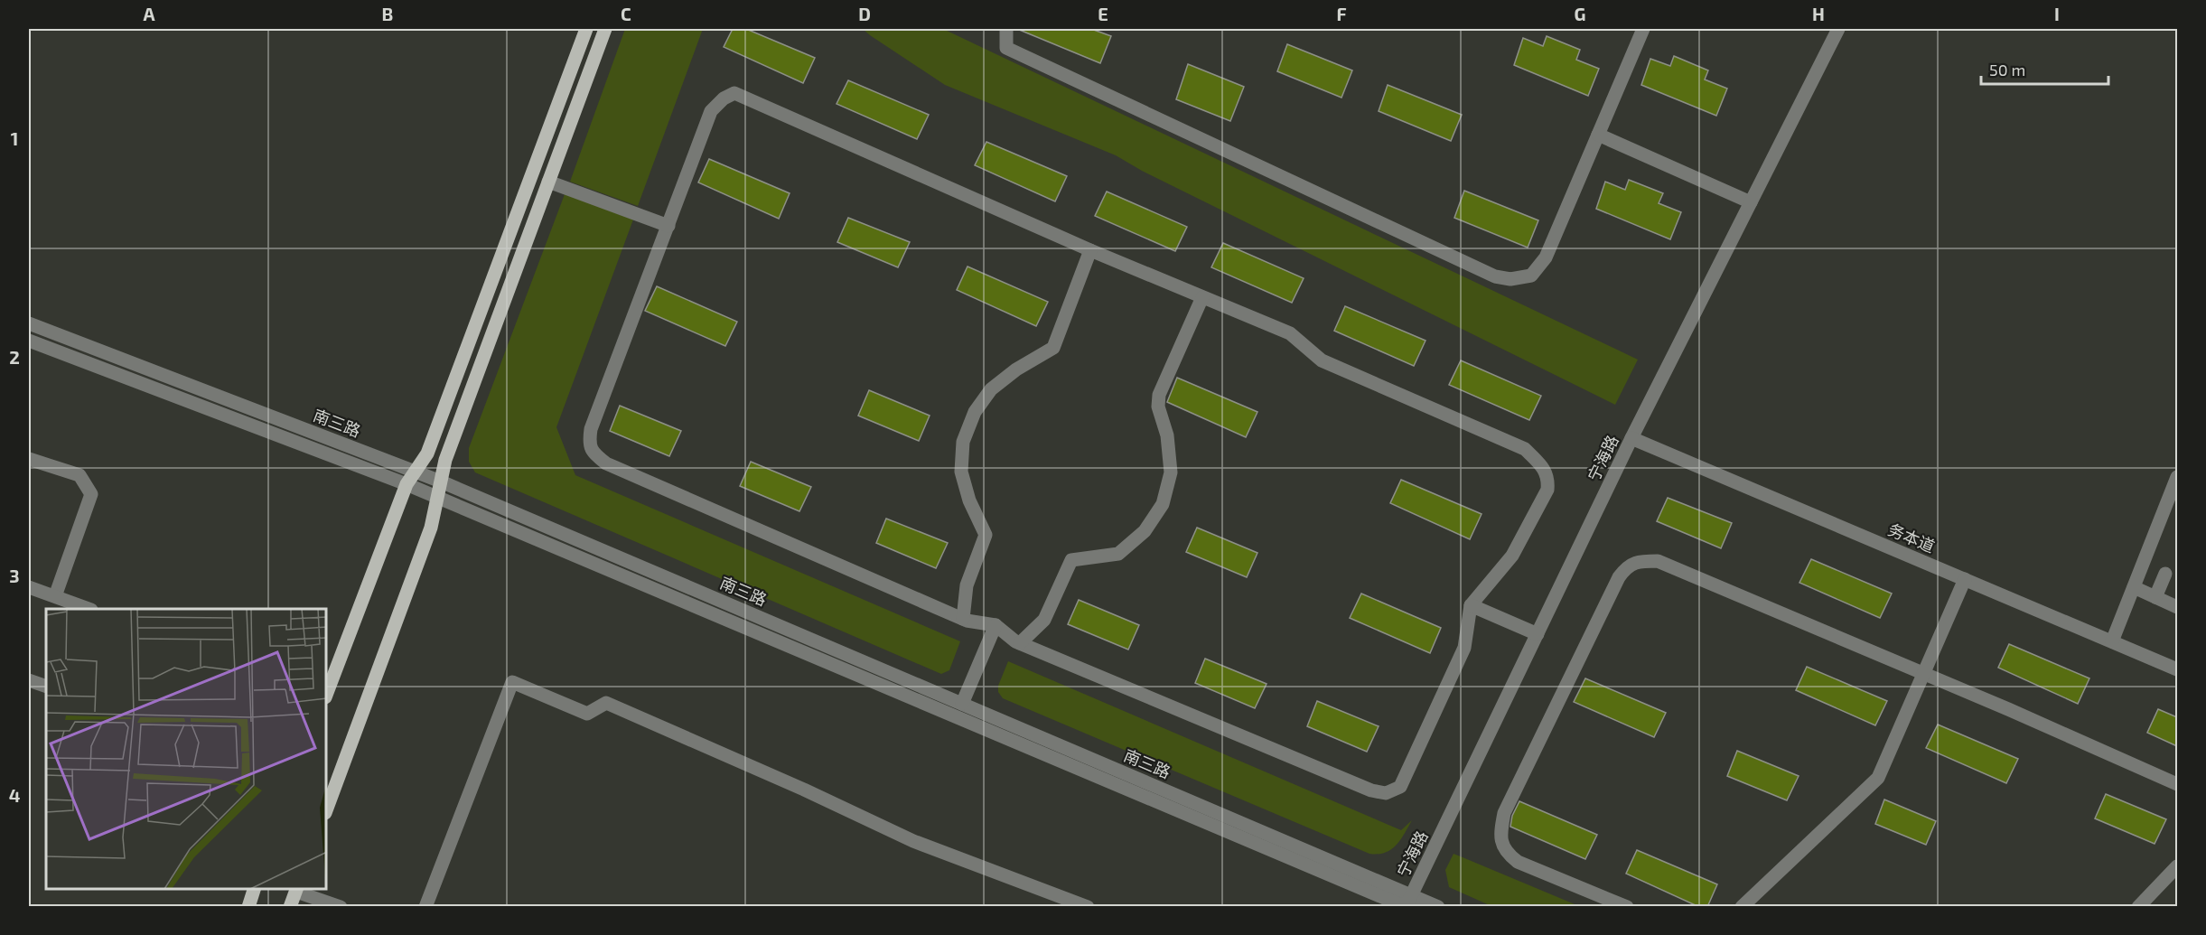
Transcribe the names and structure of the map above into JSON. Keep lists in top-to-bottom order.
{
  "streets": {
    "street": ["南三路", "宁海路", "务本道"]
  },
  "crossings": [
    ["南三路", "宁海路"],
    ["宁海路", "务本道"]
  ],
  "scale_bar": "50 m",
  "grid": {
    "columns": [
      "A",
      "B",
      "C",
      "D",
      "E",
      "F",
      "G",
      "H",
      "I"
    ],
    "rows": [
      "1",
      "2",
      "3",
      "4"
    ]
  }
}
